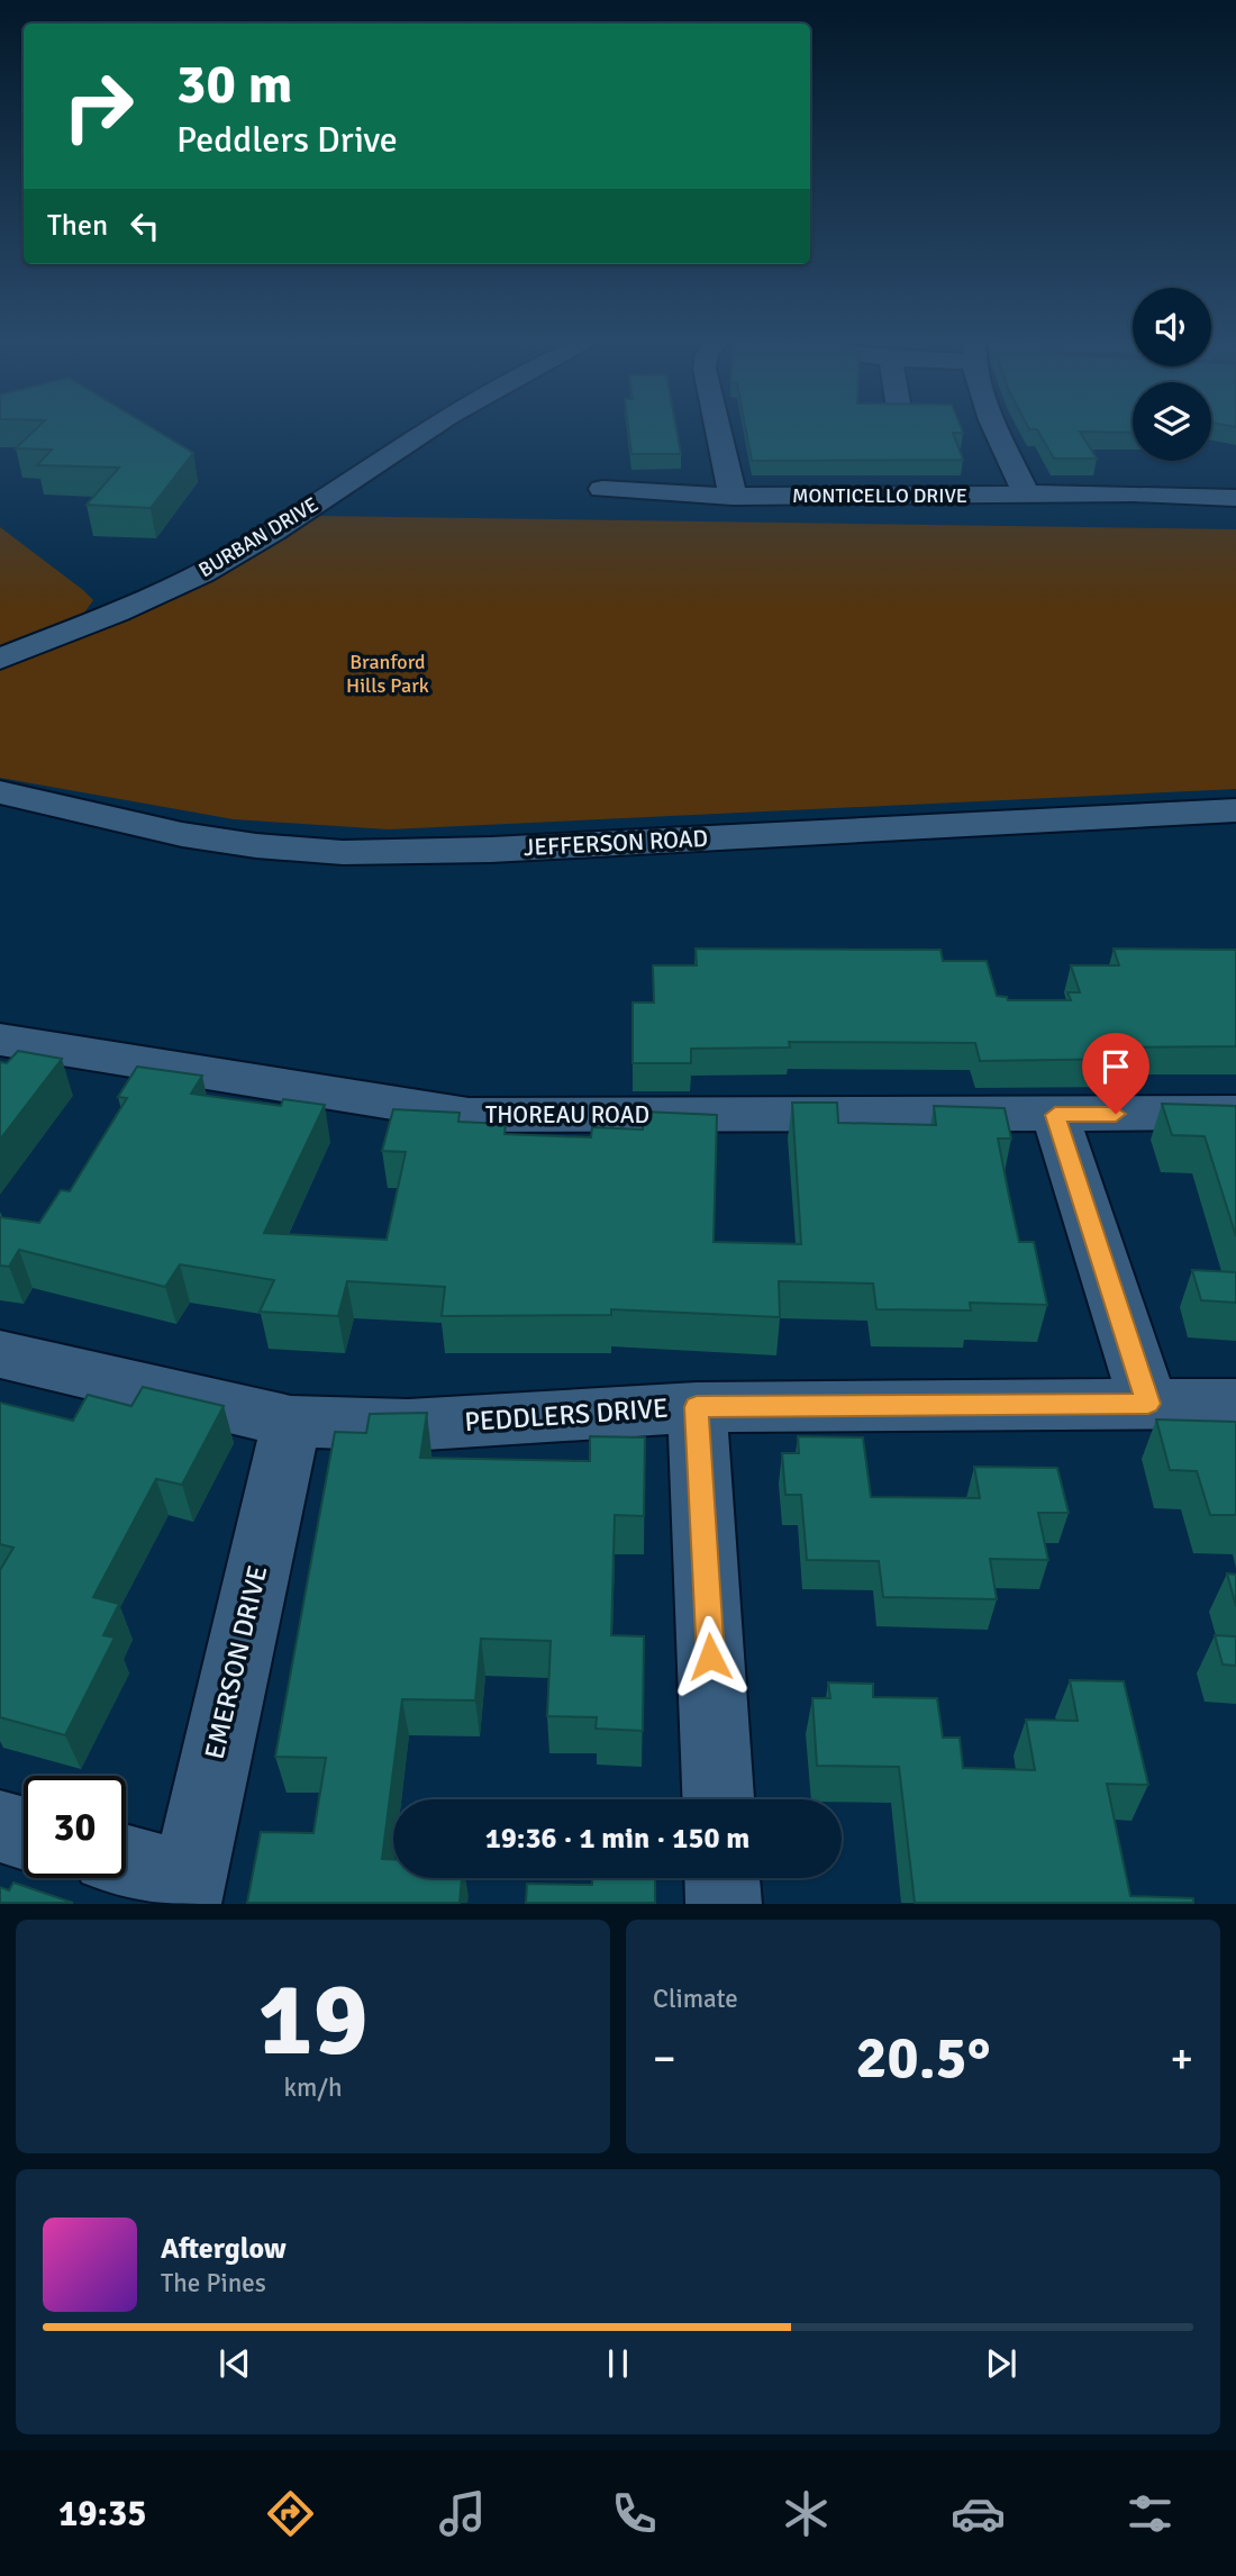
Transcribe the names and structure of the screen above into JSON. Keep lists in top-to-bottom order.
{
  "streets": {
    "street": [
      "MONTICELLO DRIVE",
      "BURBAN DRIVE",
      "JEFFERSON ROAD",
      "THOREAU ROAD",
      "PEDDLERS DRIVE",
      "EMERSON DRIVE"
    ]
  },
  "crossings": [
    ["PEDDLERS DRIVE", "EMERSON DRIVE"]
  ],
  "parks": ["Branford Hills Park"],
  "page": {
    "turn": ["30 m", "Peddlers Drive"],
    "then": "Then",
    "limit": "30",
    "trip": "19:36 · 1 min · 150 m",
    "tile": [
      ["19", "km/h"],
      "Climate"
    ],
    "heat": ["−", "20.5°", "+"],
    "song": ["Afterglow", "The Pines"],
    "tabs": "19:35"
  }
}
